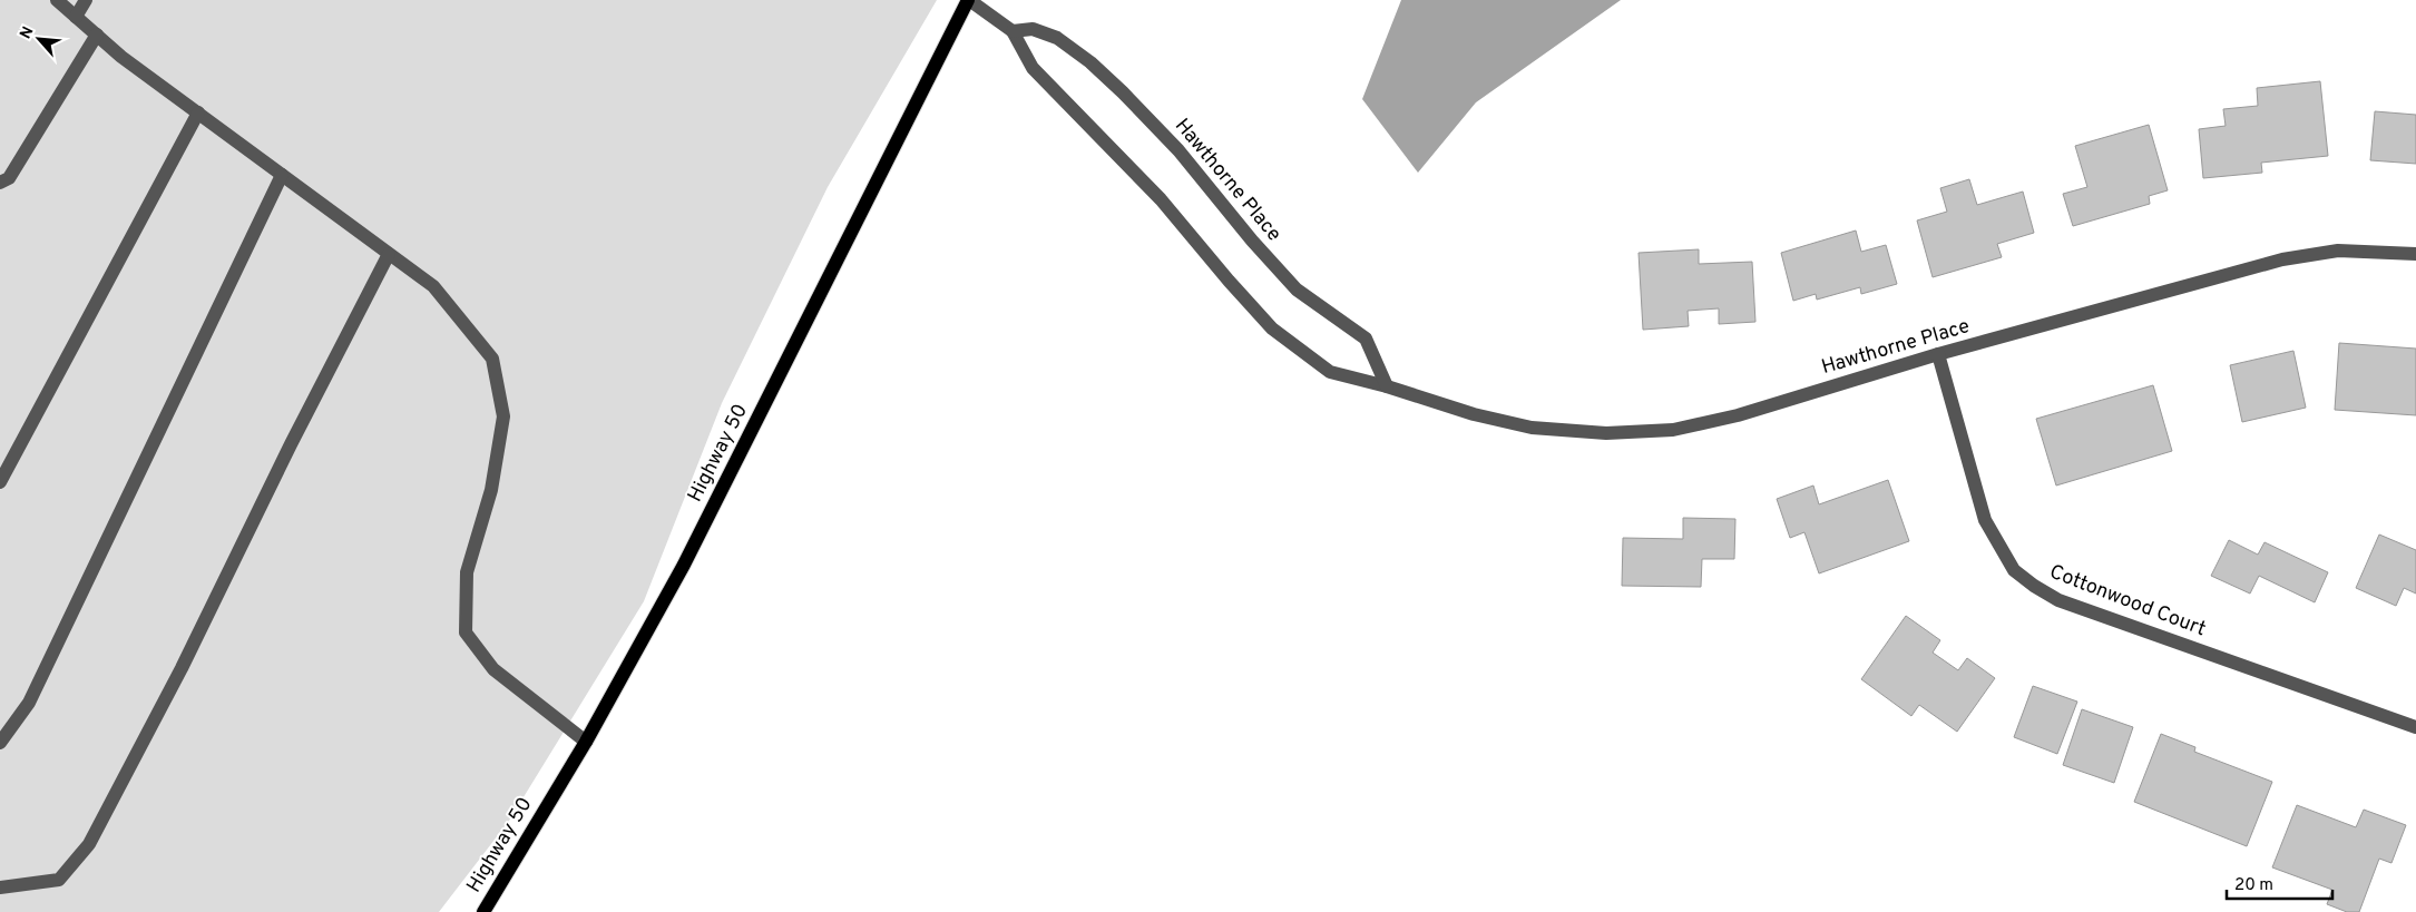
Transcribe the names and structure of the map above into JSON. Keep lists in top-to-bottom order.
{
  "streets": {
    "main road": ["Highway 50"],
    "street": ["Hawthorne Place", "Cottonwood Court"]
  },
  "crossings": [
    ["Hawthorne Place", "Highway 50"],
    ["Hawthorne Place", "Cottonwood Court"]
  ],
  "scale_bar": "20 m",
  "north": "top left"
}
